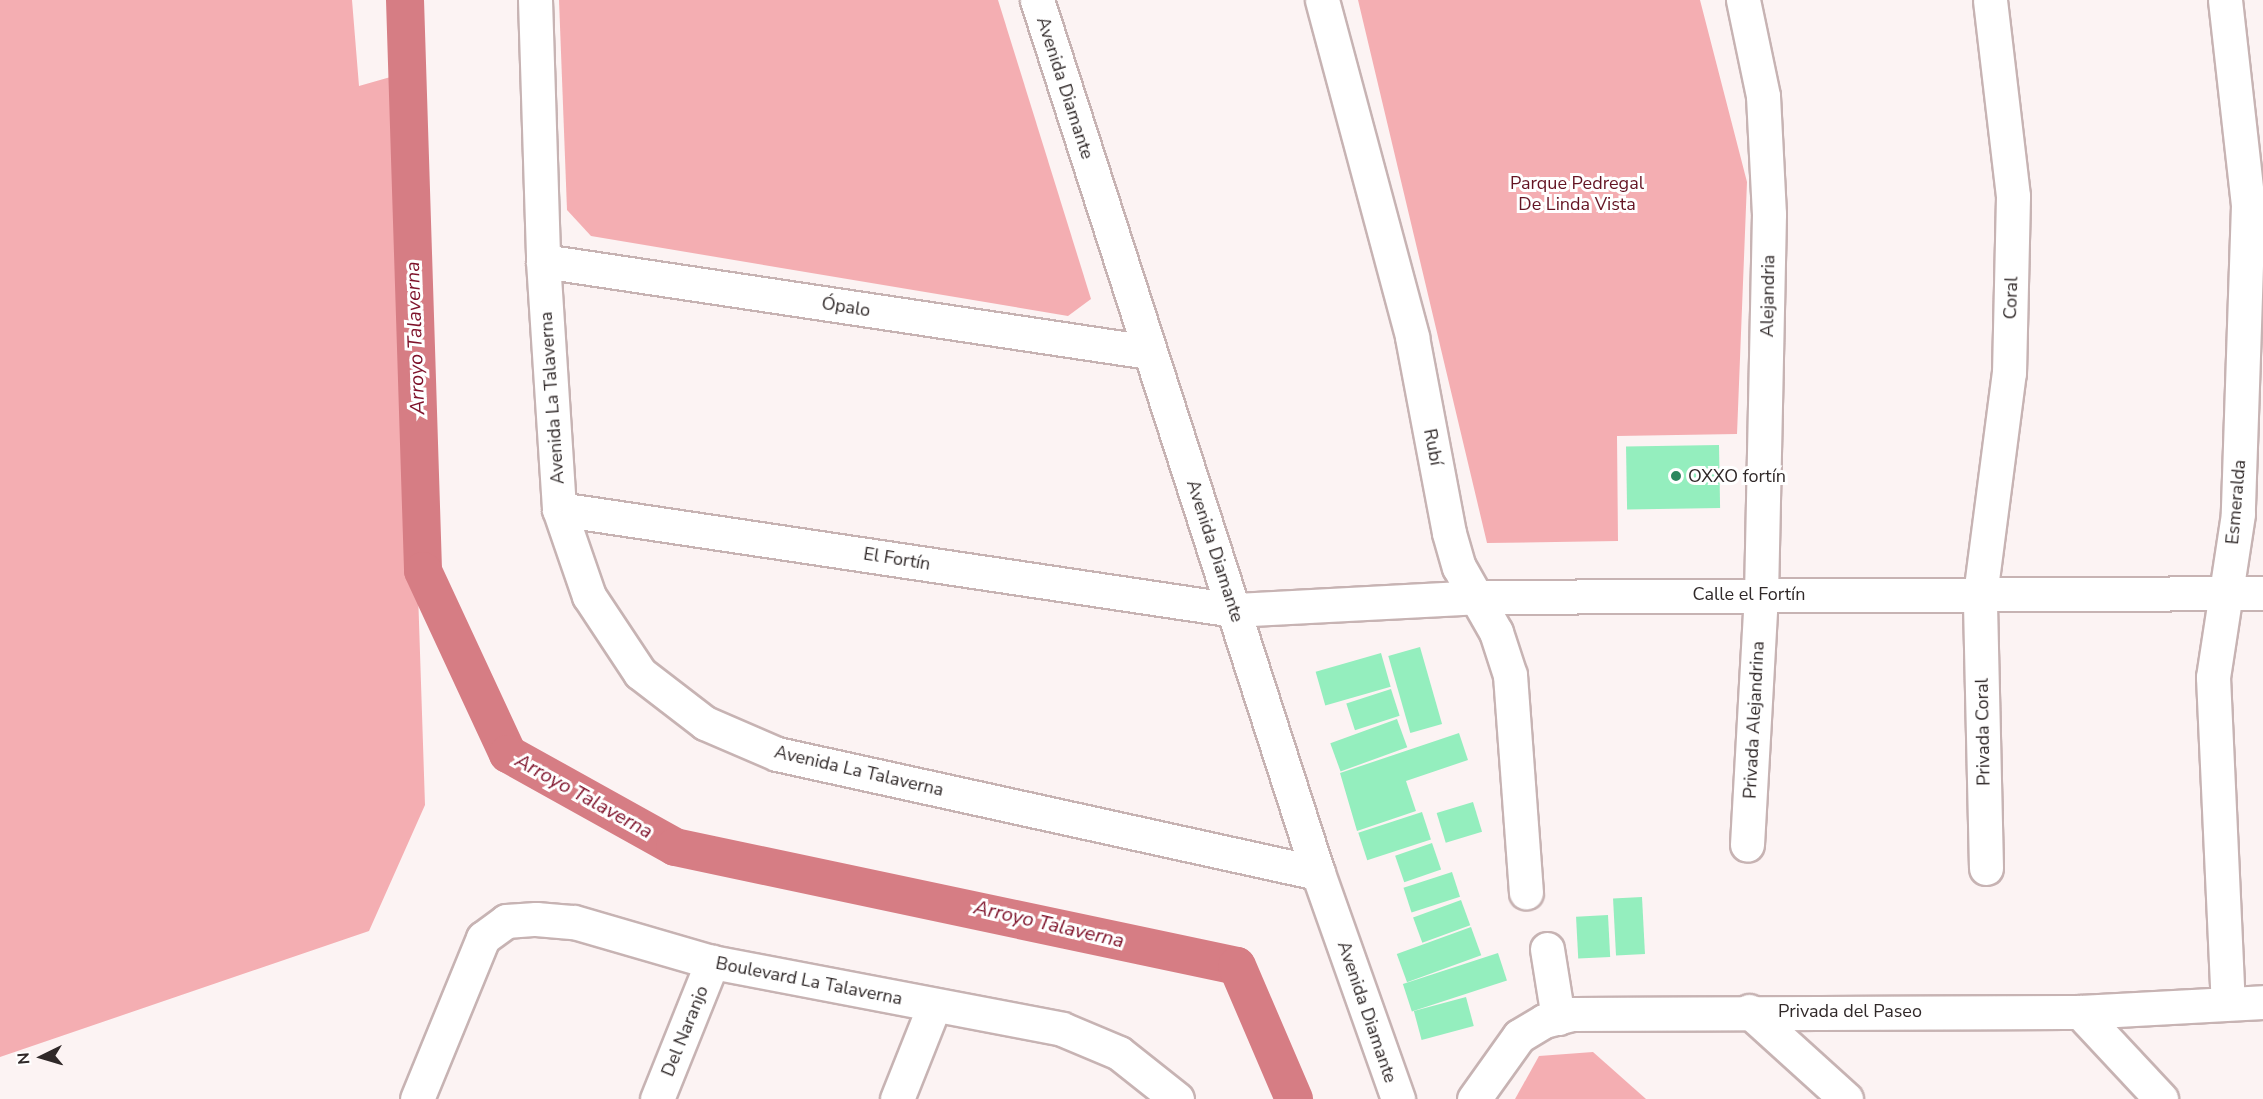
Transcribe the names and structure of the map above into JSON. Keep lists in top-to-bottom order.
{
  "streets": {
    "street": [
      "Avenida Diamante",
      "Alejandria",
      "Coral",
      "Ópalo",
      "Avenida La Talaverna",
      "Rubí",
      "Esmeralda",
      "El Fortín",
      "Calle el Fortín",
      "Privada Alejandrina",
      "Privada Coral",
      "Boulevard La Talaverna",
      "Privada del Paseo",
      "Del Naranjo"
    ]
  },
  "crossings": [
    ["Avenida Diamante", "Ópalo"],
    ["Avenida Diamante", "Avenida La Talaverna"],
    ["Avenida Diamante", "El Fortín"],
    ["Avenida Diamante", "Calle el Fortín"],
    ["Alejandria", "Calle el Fortín"],
    ["Alejandria", "Privada Alejandrina"],
    ["Coral", "Calle el Fortín"],
    ["Coral", "Privada Coral"],
    ["Ópalo", "Avenida La Talaverna"],
    ["Avenida La Talaverna", "El Fortín"],
    ["Rubí", "Calle el Fortín"],
    ["Esmeralda", "Calle el Fortín"],
    ["Esmeralda", "Privada del Paseo"],
    ["El Fortín", "Calle el Fortín"],
    ["Calle el Fortín", "Privada Alejandrina"],
    ["Calle el Fortín", "Privada Coral"],
    ["Boulevard La Talaverna", "Del Naranjo"]
  ],
  "water": ["Arroyo Talaverna"],
  "parks": ["Parque Pedregal De Linda Vista"],
  "places": ["OXXO fortín"],
  "north": "left"
}
